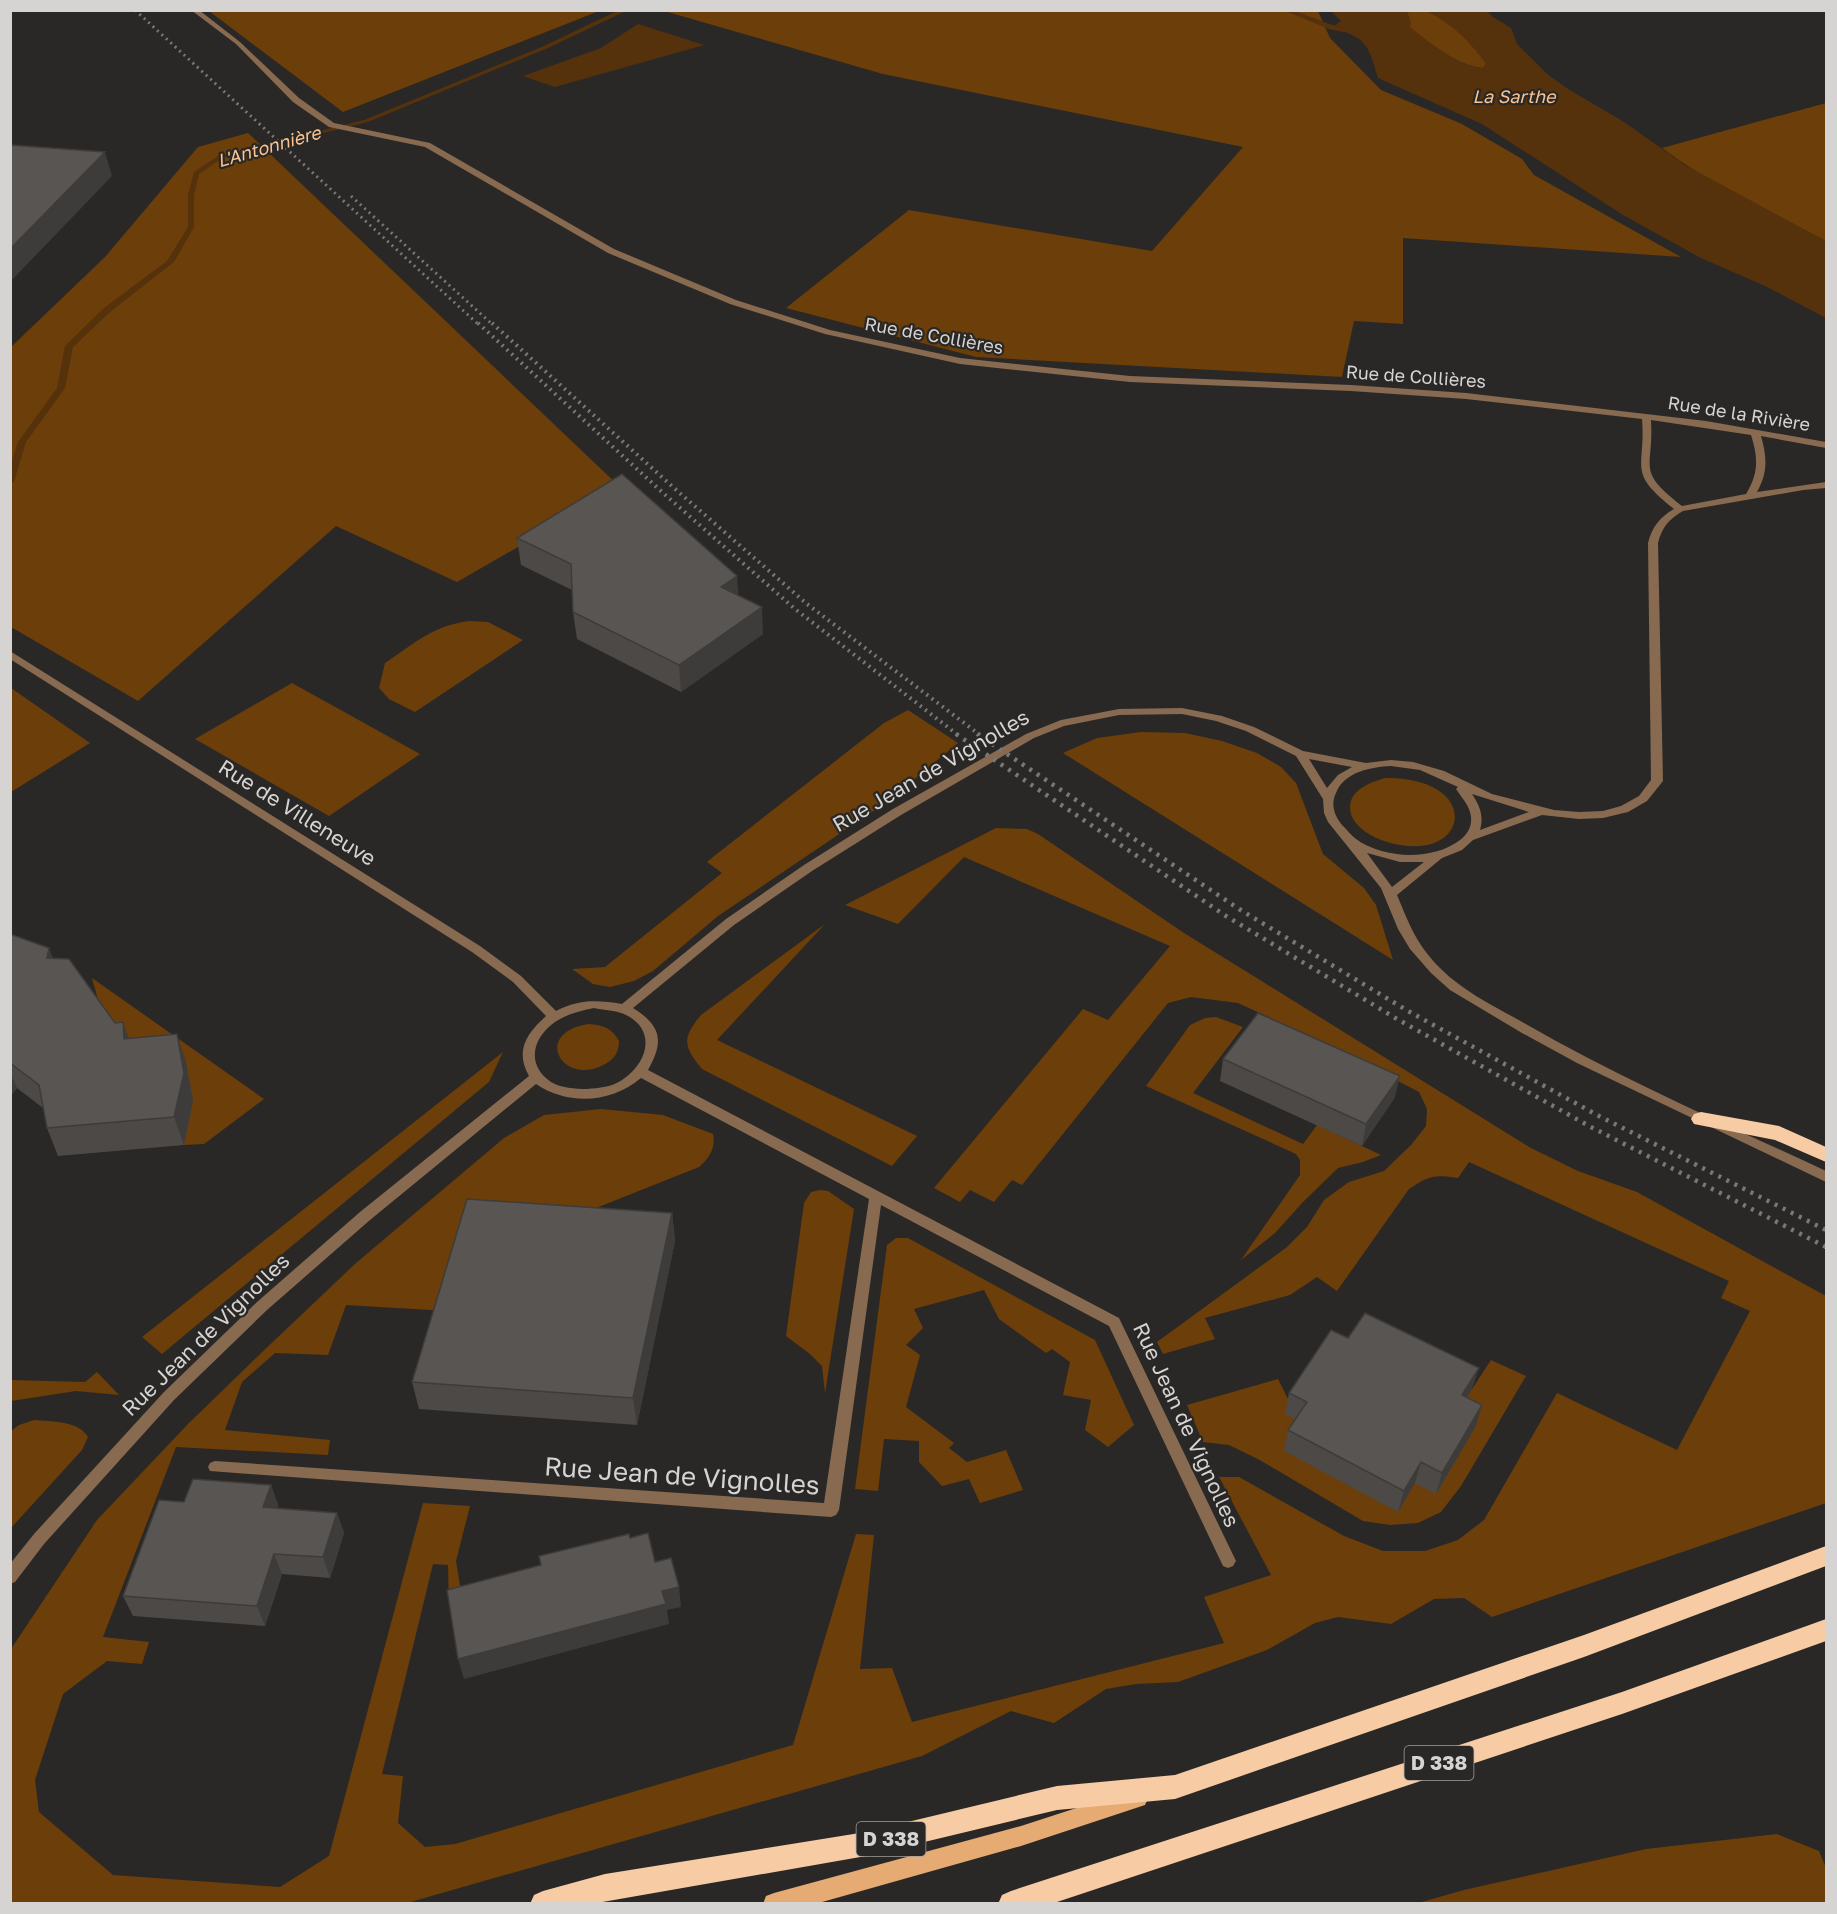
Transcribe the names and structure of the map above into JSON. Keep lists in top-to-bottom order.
{
  "streets": {
    "highway": ["D 338"],
    "street": [
      "Rue de Collières",
      "Rue de la Rivière",
      "Rue Jean de Vignolles",
      "Rue de Villeneuve"
    ]
  },
  "crossings": [
    ["Rue de Collières", "Rue de la Rivière"],
    ["Rue Jean de Vignolles", "Rue de Villeneuve"]
  ],
  "water": ["La Sarthe", "L'Antonnière"]
}
